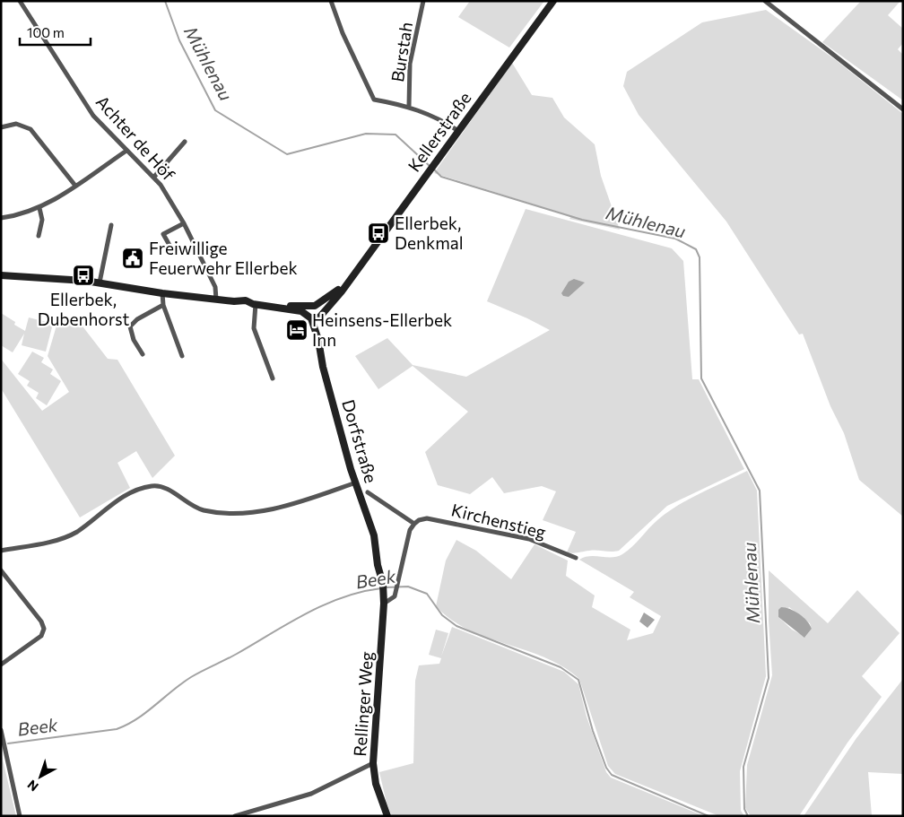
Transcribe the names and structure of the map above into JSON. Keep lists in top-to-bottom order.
{
  "streets": {
    "main road": ["Kellerstraße", "Dorfstraße", "Rellinger Weg"],
    "street": ["Burstah", "Achter de Höf", "Kirchenstieg"]
  },
  "crossings": [
    ["Burstah", "Kellerstraße"],
    ["Kellerstraße", "Dorfstraße"],
    ["Dorfstraße", "Rellinger Weg"]
  ],
  "water": ["Mühlenau", "Beek"],
  "places": {
    "bus stop": ["Ellerbek, Denkmal", "Ellerbek, Dubenhorst"],
    "public building": ["Freiwillige Feuerwehr Ellerbek"],
    "hotel": ["Heinsens-Ellerbek Inn"]
  },
  "scale_bar": "100 m",
  "north": "bottom left"
}
